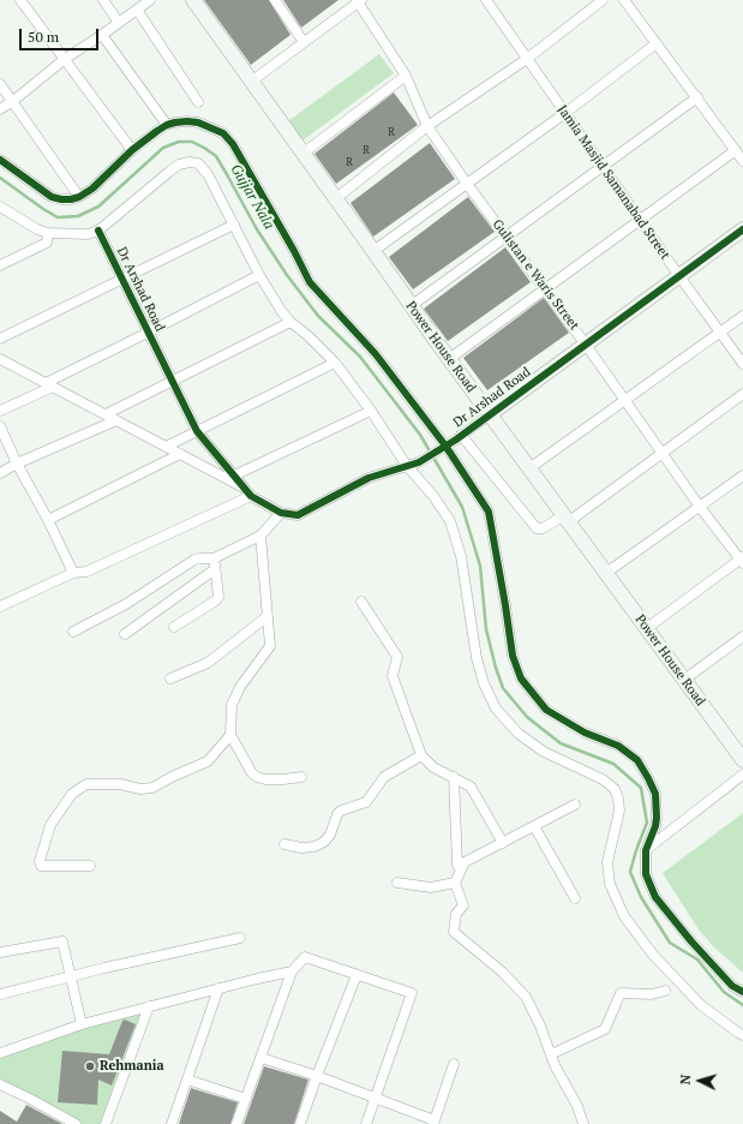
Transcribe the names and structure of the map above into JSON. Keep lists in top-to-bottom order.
{
  "streets": {
    "street": [
      "Jamia Masjid Samanabad Street",
      "Gulistan e Waris Street",
      "Dr Arshad Road",
      "Power House Road"
    ]
  },
  "crossings": [
    ["Jamia Masjid Samanabad Street", "Dr Arshad Road"],
    ["Gulistan e Waris Street", "Dr Arshad Road"],
    ["Dr Arshad Road", "Power House Road"]
  ],
  "water": ["Gujjar Nala"],
  "places": ["Rehmania"],
  "house_numbers": ["R", "R", "R"],
  "scale_bar": "50 m",
  "north": "left"
}
